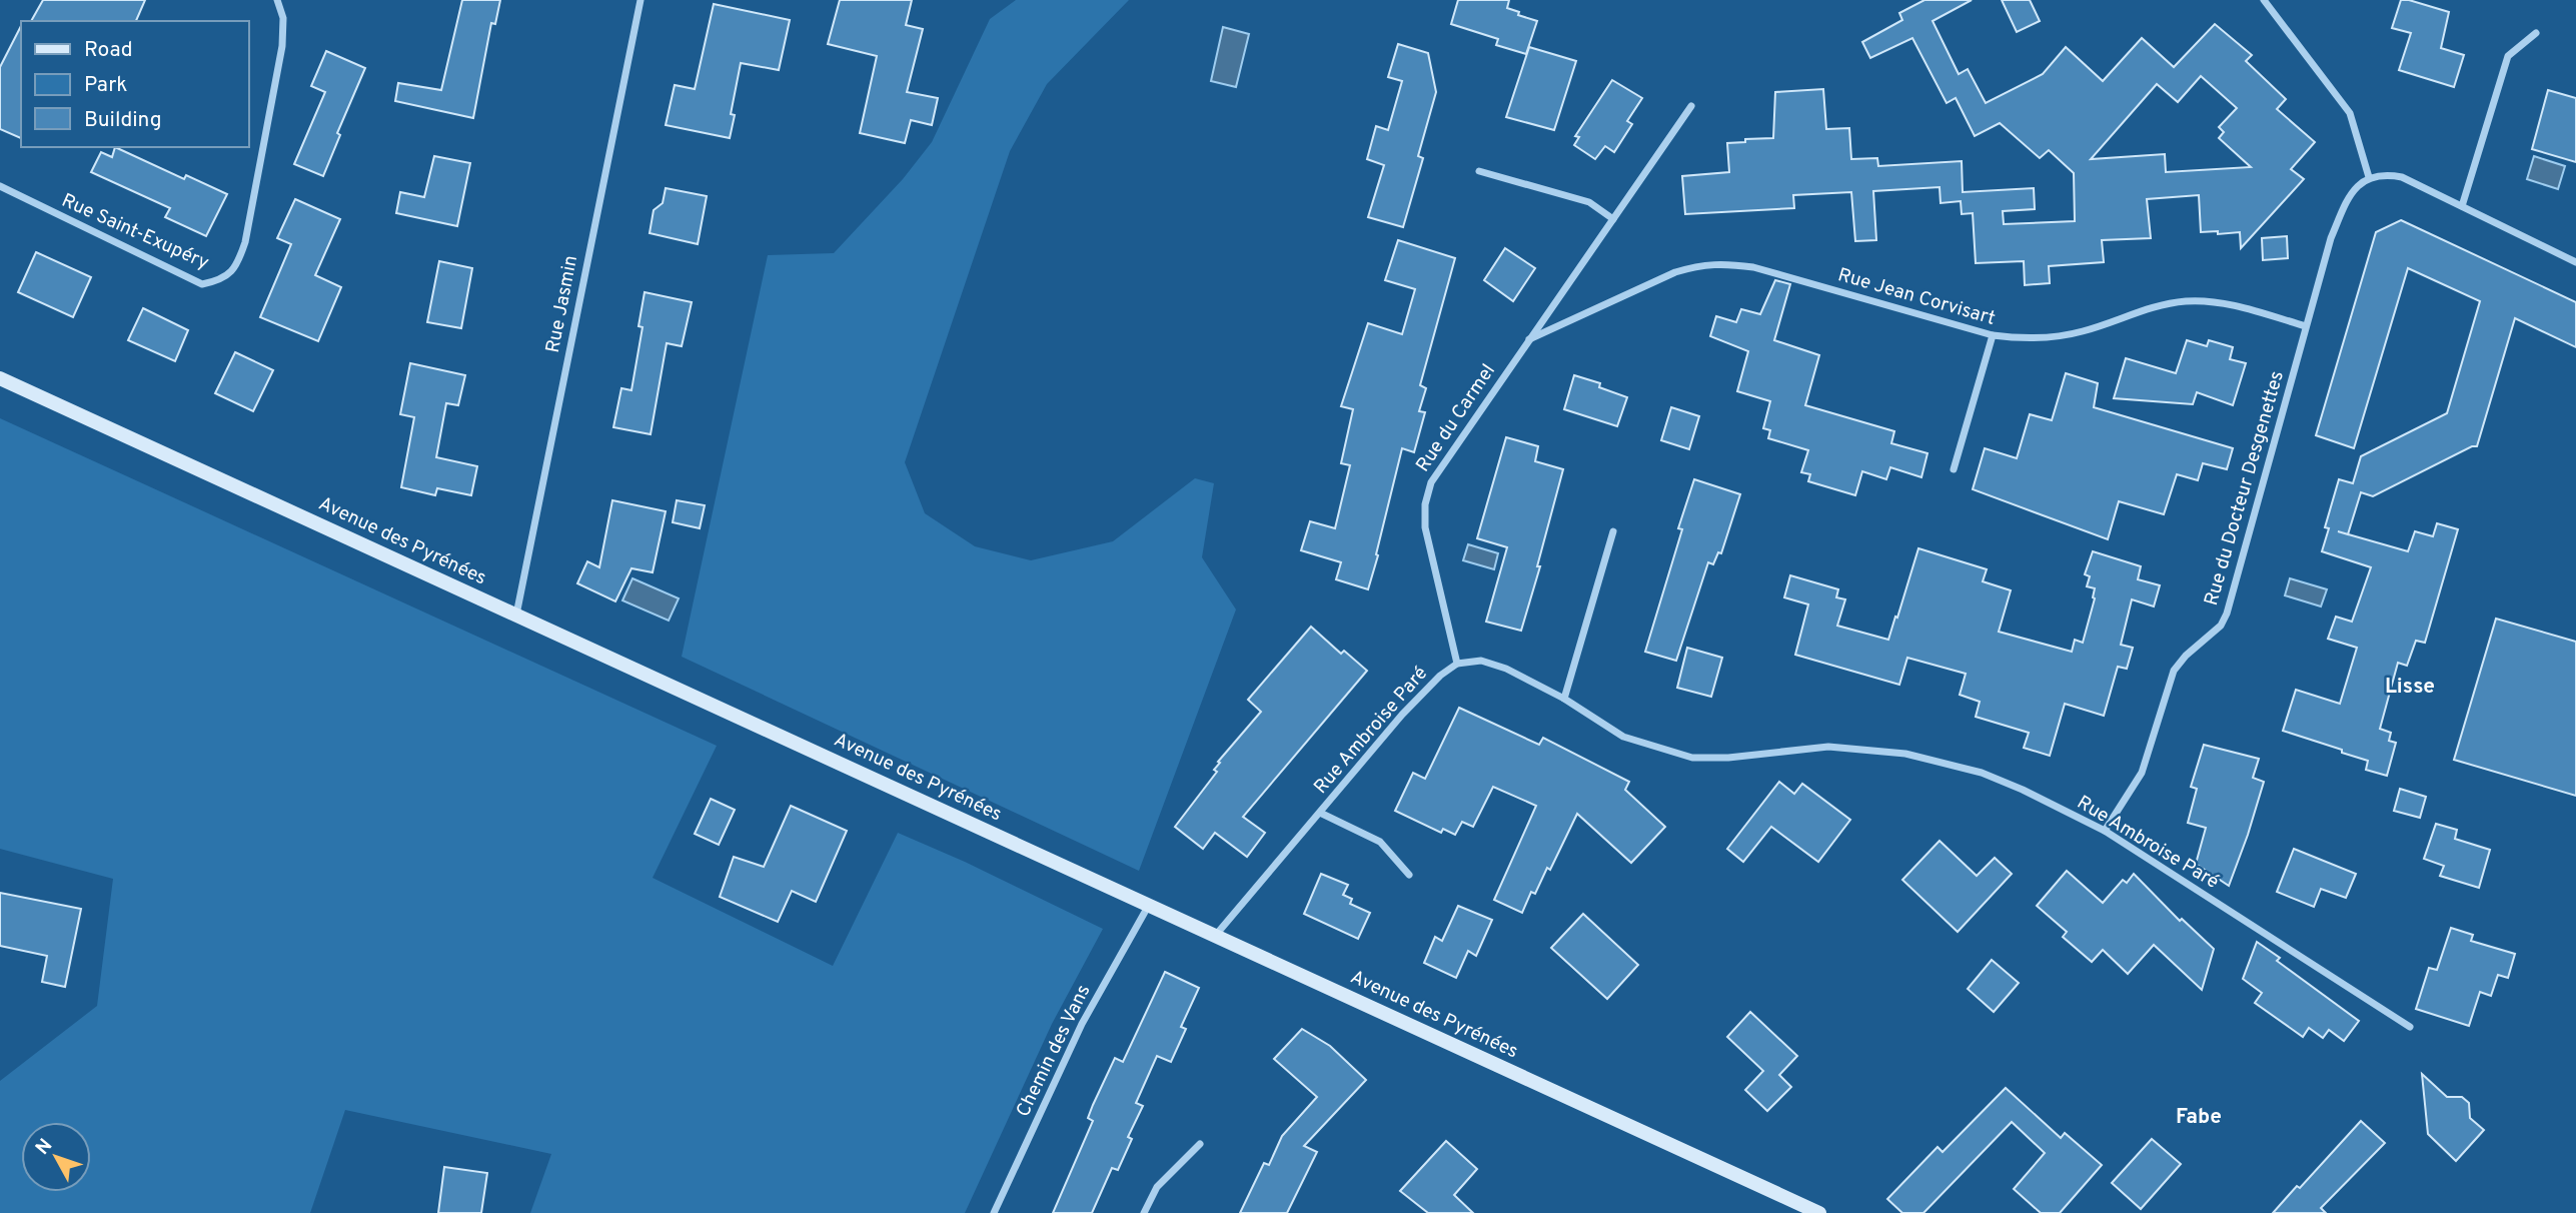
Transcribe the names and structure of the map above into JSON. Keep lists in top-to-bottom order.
{
  "streets": {
    "main road": ["Avenue des Pyrénées"],
    "street": [
      "Rue Saint-Exupéry",
      "Rue Jean Corvisart",
      "Rue Jasmin",
      "Rue du Carmel",
      "Rue du Docteur Desgenettes",
      "Rue Ambroise Paré",
      "Chemin des Vans"
    ]
  },
  "crossings": [
    ["Rue Jean Corvisart", "Rue du Carmel"],
    ["Rue Jean Corvisart", "Rue du Docteur Desgenettes"],
    ["Rue Jasmin", "Avenue des Pyrénées"],
    ["Rue du Carmel", "Rue Ambroise Paré"],
    ["Rue du Docteur Desgenettes", "Rue Ambroise Paré"],
    ["Avenue des Pyrénées", "Rue Ambroise Paré"],
    ["Avenue des Pyrénées", "Chemin des Vans"]
  ],
  "districts": ["Lisse", "Fabe"],
  "legend": ["Road", "Park", "Building"],
  "north": "top left"
}
